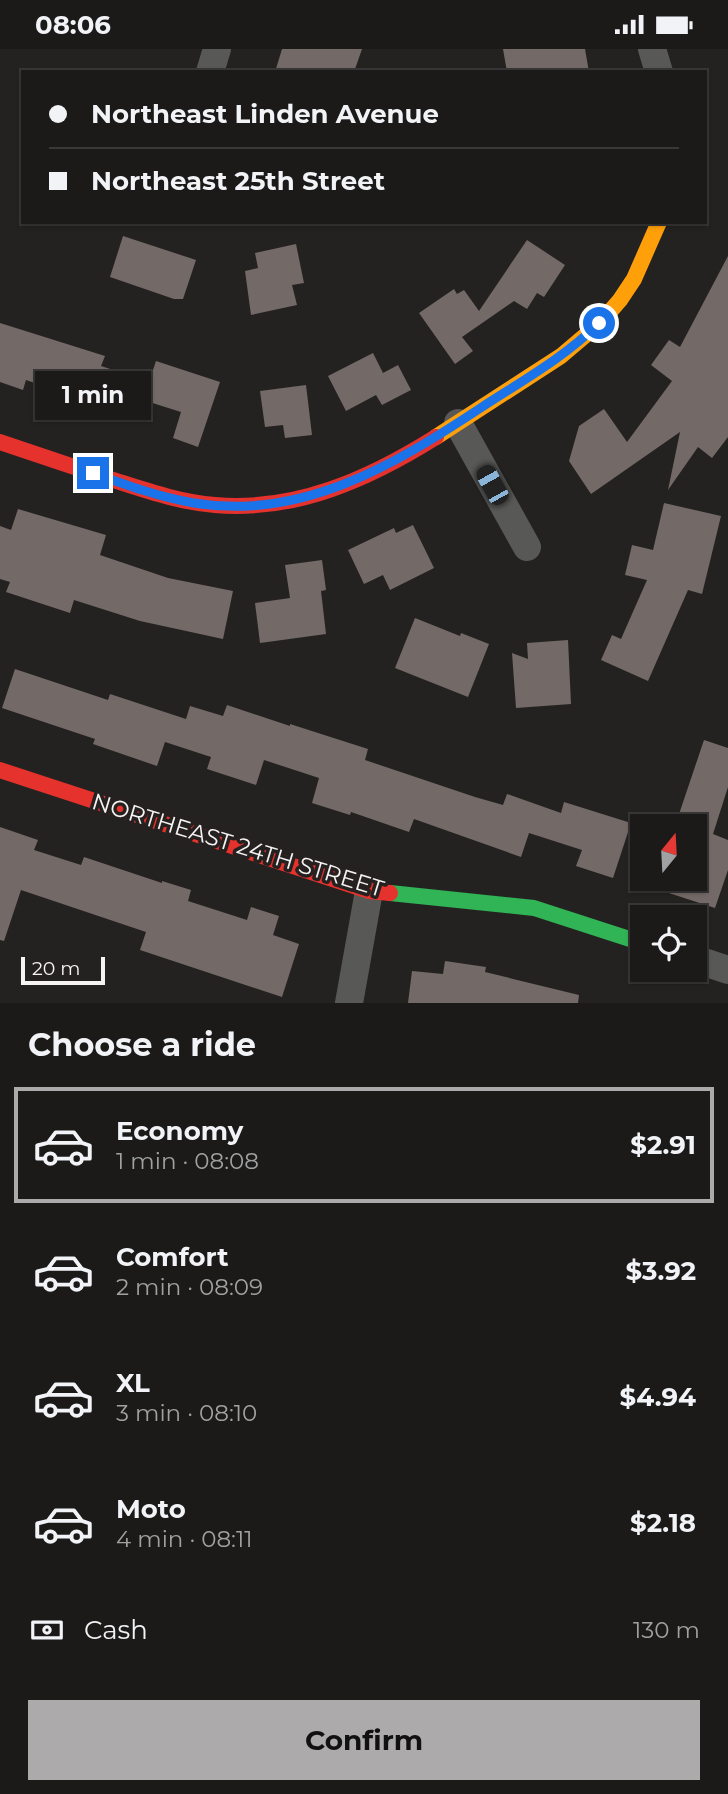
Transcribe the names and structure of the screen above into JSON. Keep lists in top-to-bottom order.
{
  "streets": {
    "street": ["NORTHEAST 24TH STREET"]
  },
  "scale_bar": "20 m",
  "north": "top",
  "page": {
    "status": "08:06",
    "banner": ["Northeast Linden Avenue", "Northeast 25th Street"],
    "bubble": "1 min",
    "scale": "20 m",
    "heading": "Choose a ride",
    "list": [
      {
        "name": "Economy",
        "note": "1 min · 08:08",
        "value": "$2.91"
      },
      {
        "name": "Comfort",
        "note": "2 min · 08:09",
        "value": "$3.92"
      },
      {
        "name": "XL",
        "note": "3 min · 08:10",
        "value": "$4.94"
      },
      {
        "name": "Moto",
        "note": "4 min · 08:11",
        "value": "$2.18"
      }
    ],
    "pay": ["Cash", "130 m"],
    "buttons": "Confirm"
  }
}
